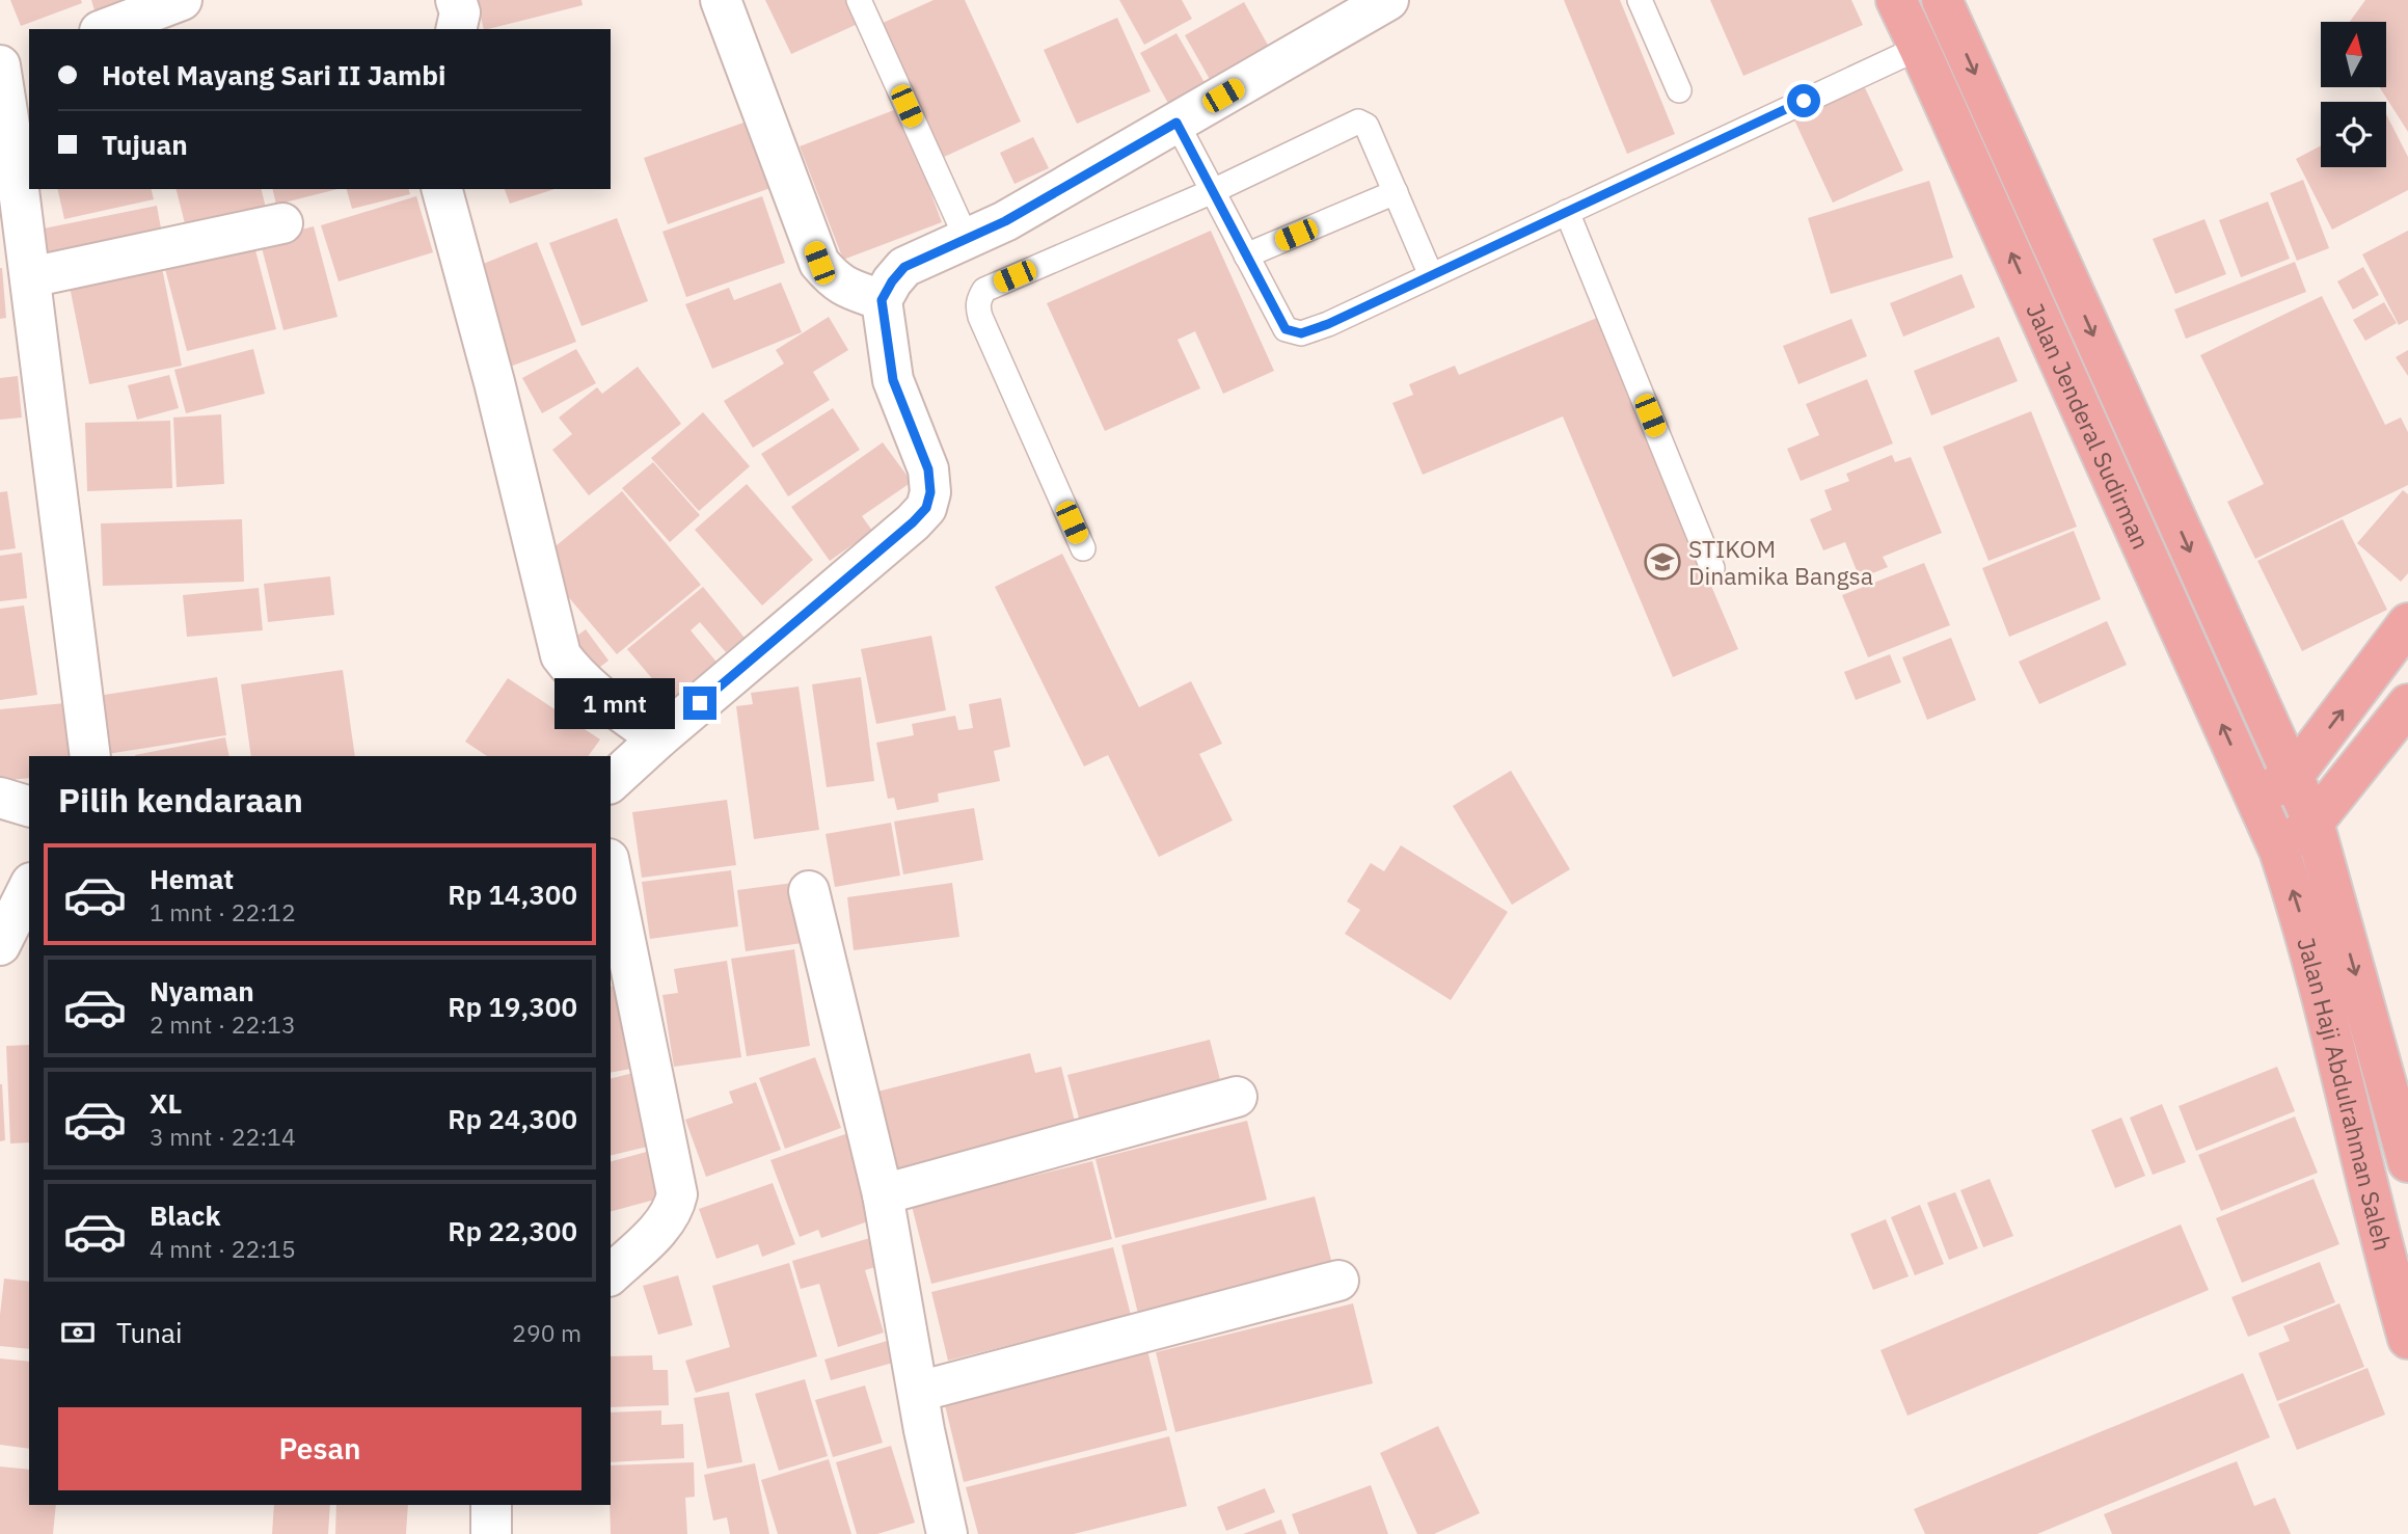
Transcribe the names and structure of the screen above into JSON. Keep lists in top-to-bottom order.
{
  "streets": {
    "highway": ["Jalan Jenderal Sudirman", "Jalan Haji Abdulrahman Saleh"]
  },
  "crossings": [
    ["Jalan Jenderal Sudirman", "Jalan Haji Abdulrahman Saleh"]
  ],
  "places": {
    "school or university": ["STIKOM Dinamika Bangsa"]
  },
  "north": "top",
  "page": {
    "banner": ["Hotel Mayang Sari II Jambi", "Tujuan"],
    "bubble": "1 mnt",
    "heading": "Pilih kendaraan",
    "list": [
      {
        "name": "Hemat",
        "note": "1 mnt · 22:12",
        "value": "Rp 14,300"
      },
      {
        "name": "Nyaman",
        "note": "2 mnt · 22:13",
        "value": "Rp 19,300"
      },
      {
        "name": "XL",
        "note": "3 mnt · 22:14",
        "value": "Rp 24,300"
      },
      {
        "name": "Black",
        "note": "4 mnt · 22:15",
        "value": "Rp 22,300"
      }
    ],
    "pay": ["Tunai", "290 m"],
    "buttons": "Pesan"
  }
}
